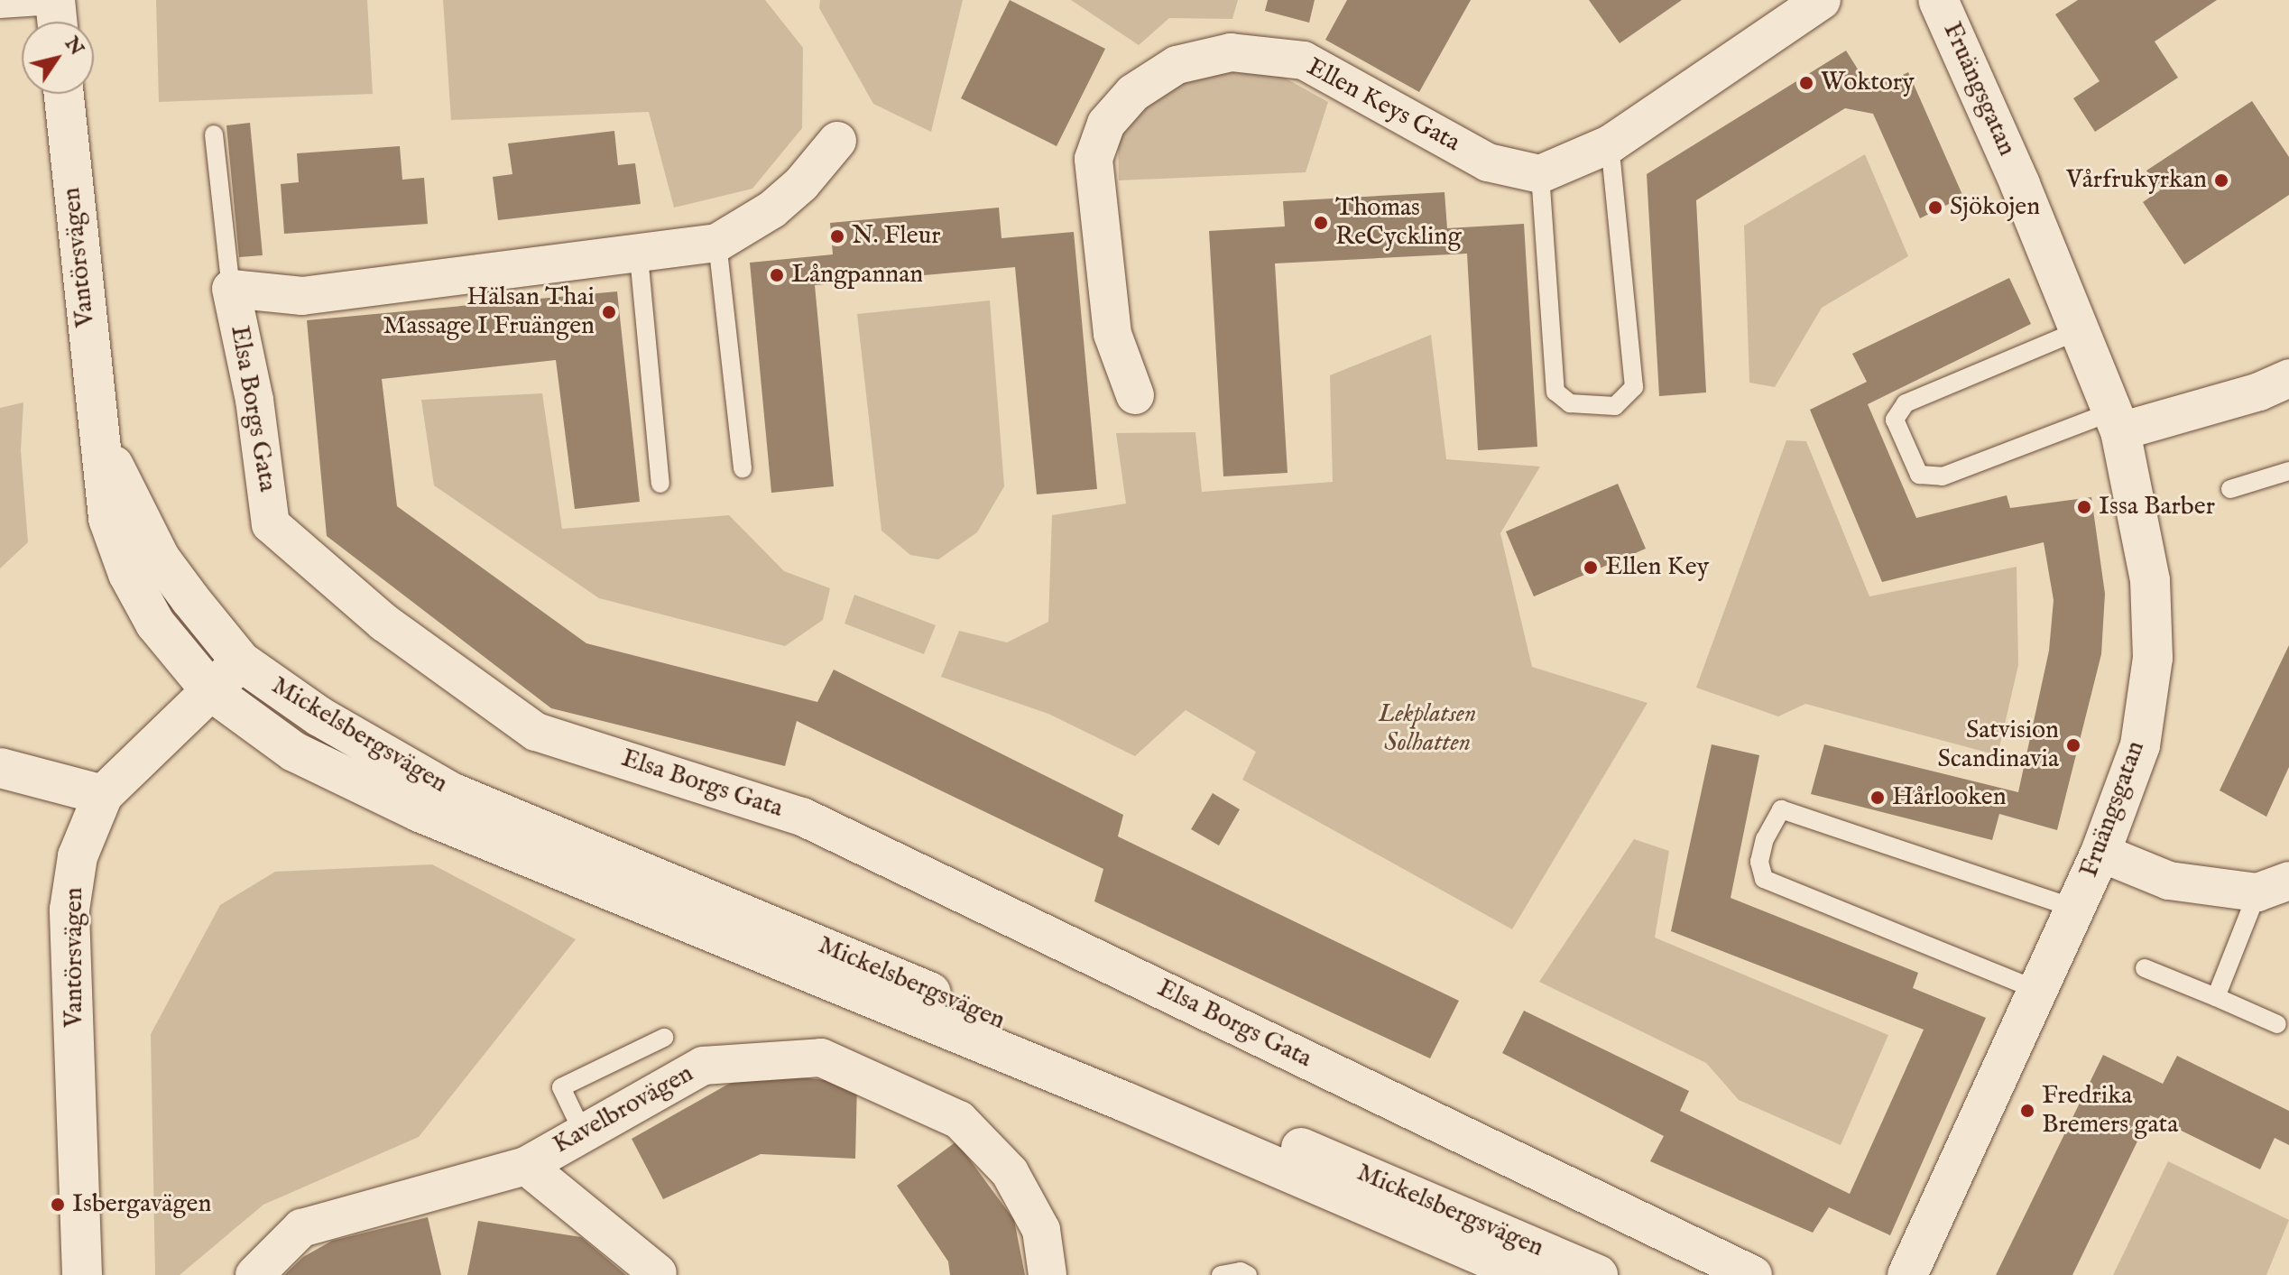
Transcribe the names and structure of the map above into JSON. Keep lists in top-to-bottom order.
{
  "streets": {
    "street": [
      "Fruängsgatan",
      "Ellen Keys Gata",
      "Vantörsvägen",
      "Elsa Borgs Gata",
      "Mickelsbergsvägen",
      "Kavelbrovägen"
    ]
  },
  "crossings": [
    ["Vantörsvägen", "Mickelsbergsvägen"]
  ],
  "parks": ["Lekplatsen Solhatten"],
  "places": [
    "Woktory",
    "Vårfrukyrkan",
    "Sjökojen",
    "Thomas ReCyckling",
    "N. Fleur",
    "Långpannan",
    "Hälsan Thai Massage I Fruängen",
    "Issa Barber",
    "Ellen Key",
    "Satvision Scandinavia",
    "Hårlooken",
    "Fredrika Bremers gata",
    "Isbergavägen"
  ],
  "north": "top right"
}
